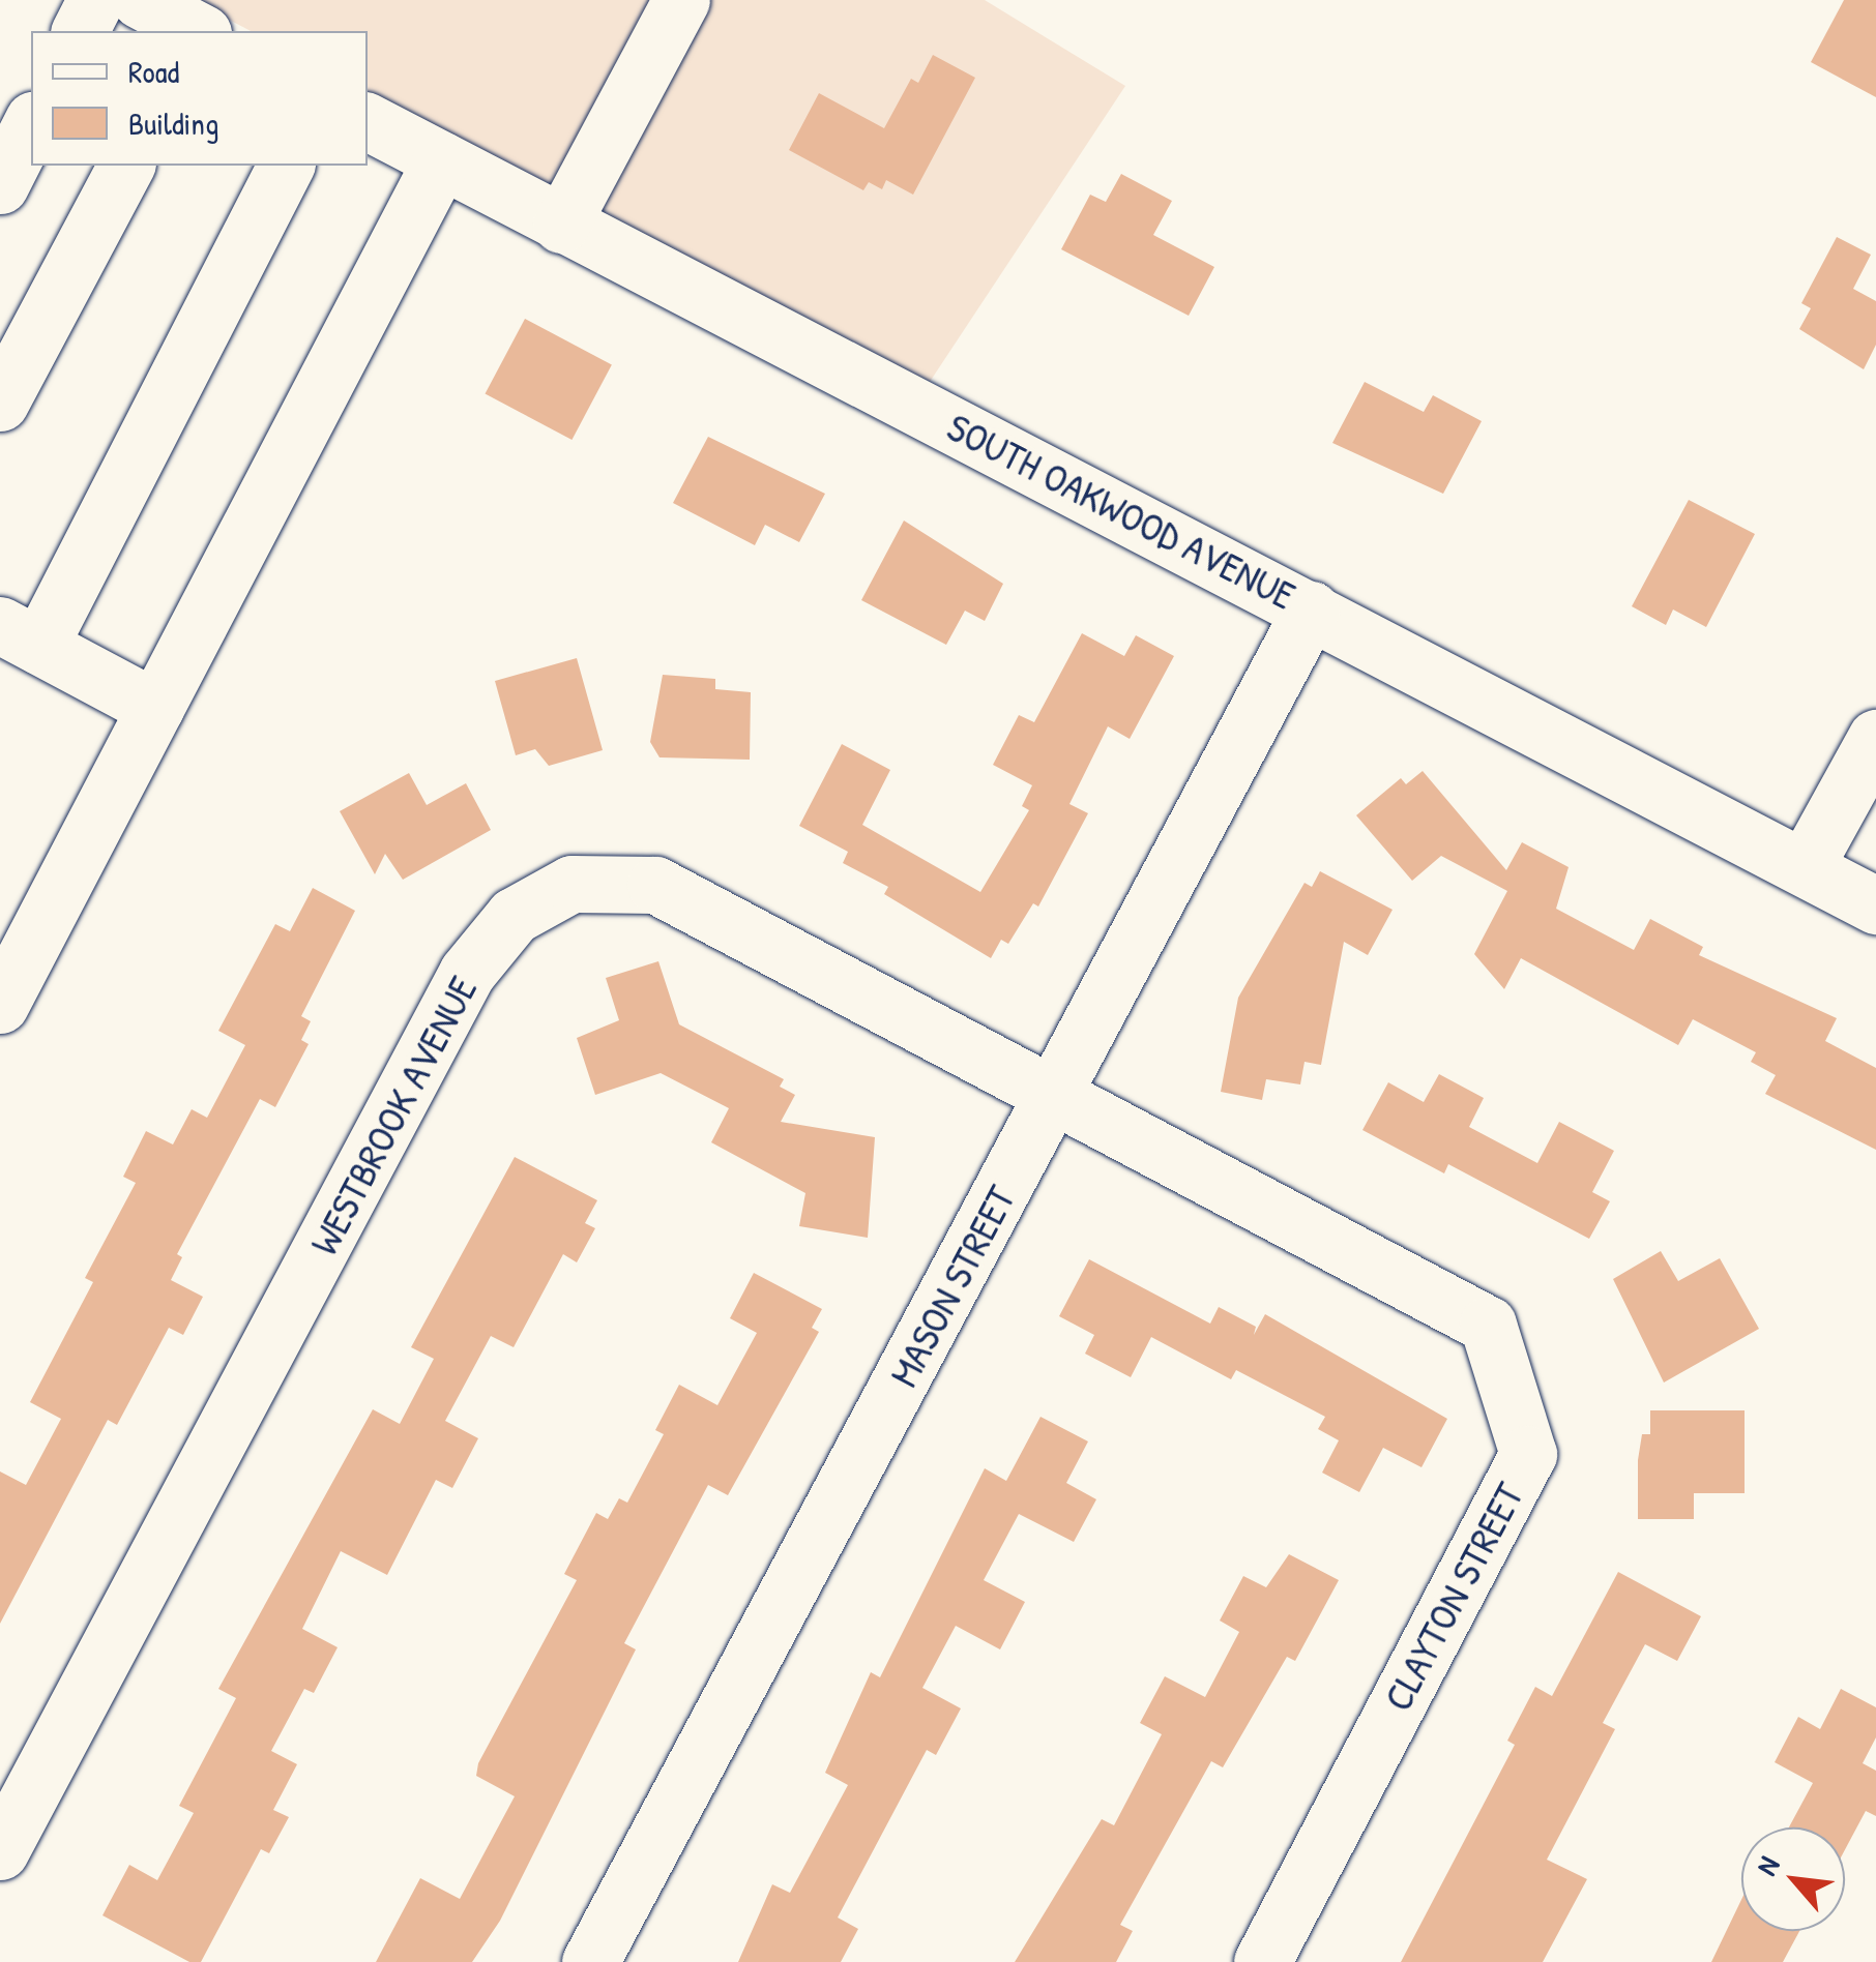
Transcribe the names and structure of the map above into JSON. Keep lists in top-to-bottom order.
{
  "streets": {
    "street": [
      "SOUTH OAKWOOD AVENUE",
      "WESTBROOK AVENUE",
      "MASON STREET",
      "CLAYTON STREET"
    ]
  },
  "crossings": [
    ["SOUTH OAKWOOD AVENUE", "MASON STREET"],
    ["WESTBROOK AVENUE", "MASON STREET"],
    ["WESTBROOK AVENUE", "CLAYTON STREET"],
    ["MASON STREET", "CLAYTON STREET"]
  ],
  "legend": ["Road", "Building"],
  "north": "top left"
}
